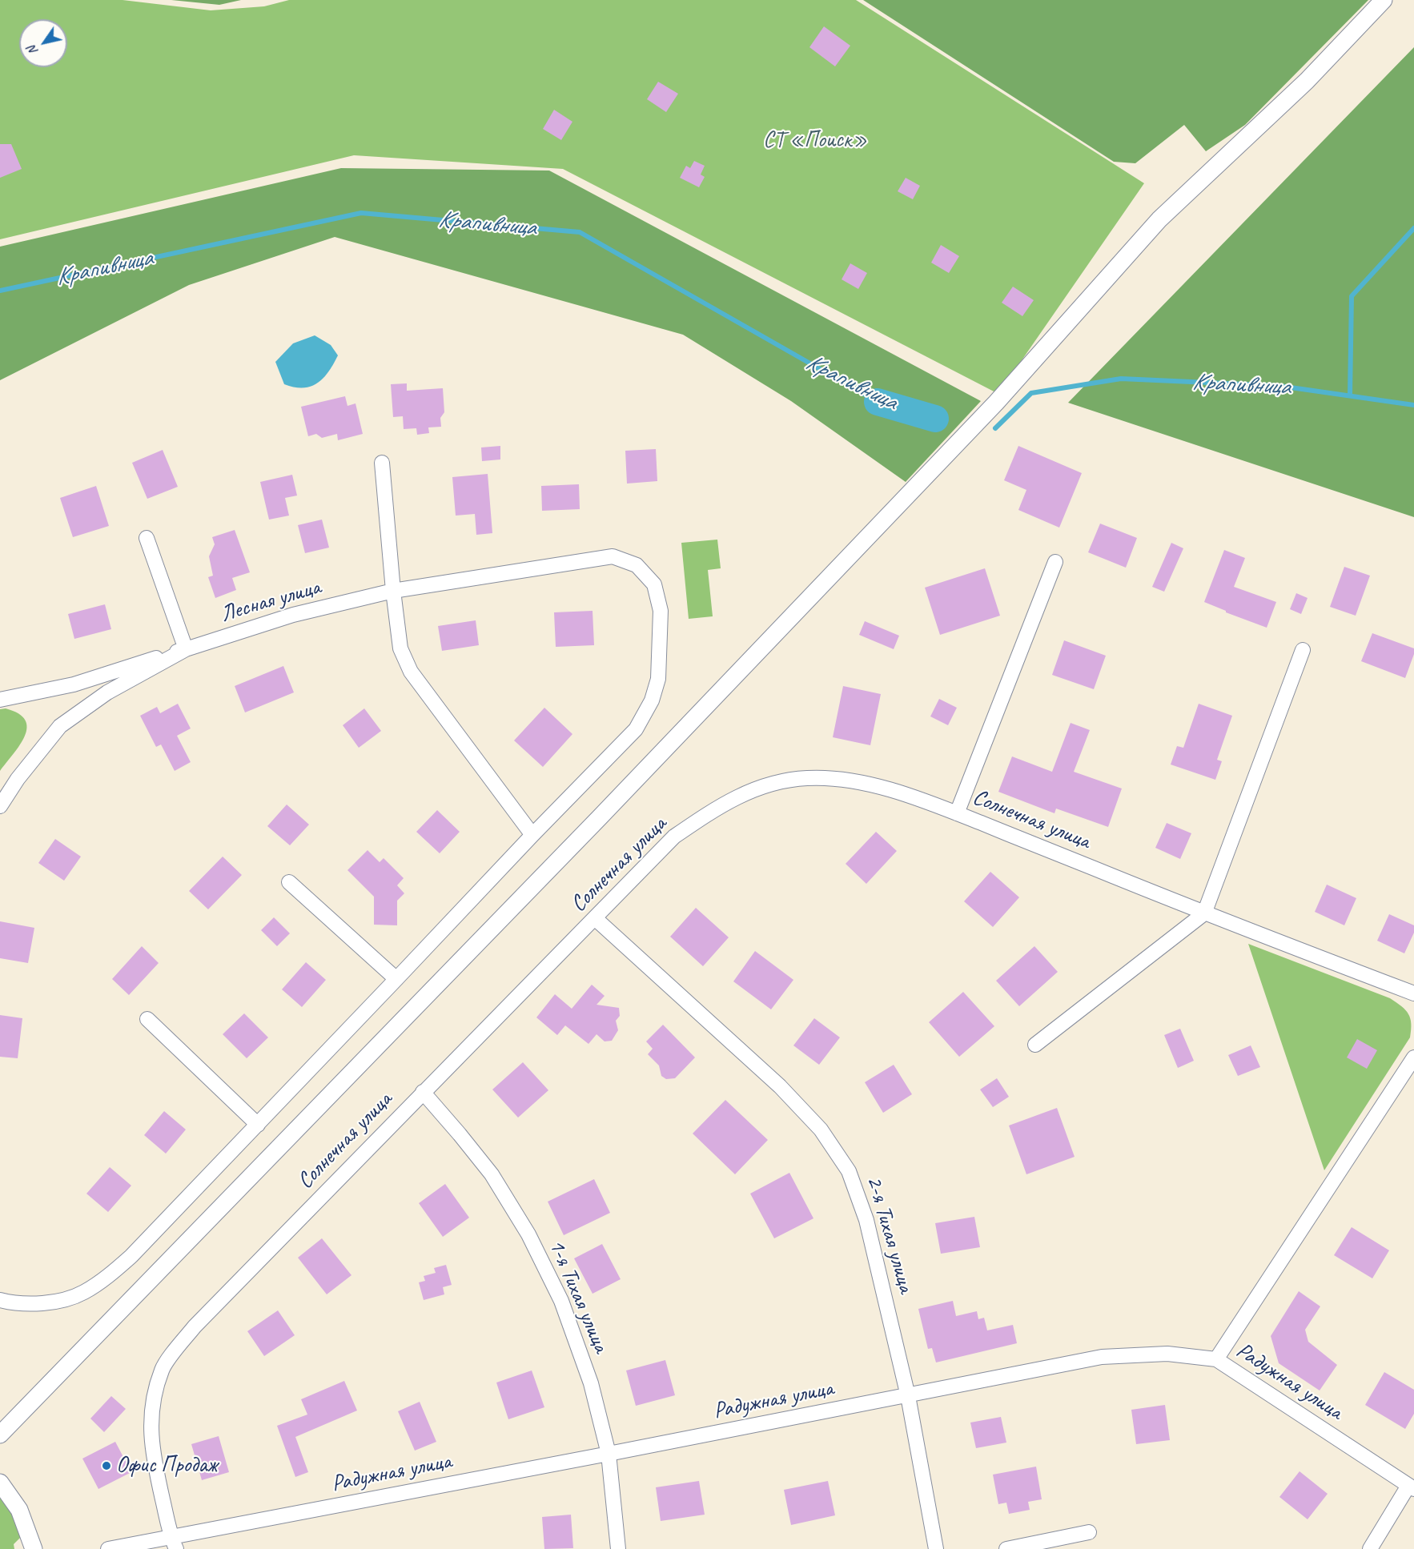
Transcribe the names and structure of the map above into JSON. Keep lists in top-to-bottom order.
{
  "streets": {
    "street": [
      "Лесная улица",
      "Солнечная улица",
      "2-я Тихая улица",
      "1-я Тихая улица",
      "Радужная улица"
    ]
  },
  "crossings": [
    ["Солнечная улица", "2-я Тихая улица"],
    ["Солнечная улица", "1-я Тихая улица"],
    ["Солнечная улица", "Радужная улица"],
    ["2-я Тихая улица", "Радужная улица"],
    ["1-я Тихая улица", "Радужная улица"]
  ],
  "water": ["Крапивница"],
  "parks": ["СТ «Поиск»"],
  "places": ["Офис Продаж"],
  "north": "bottom left"
}
